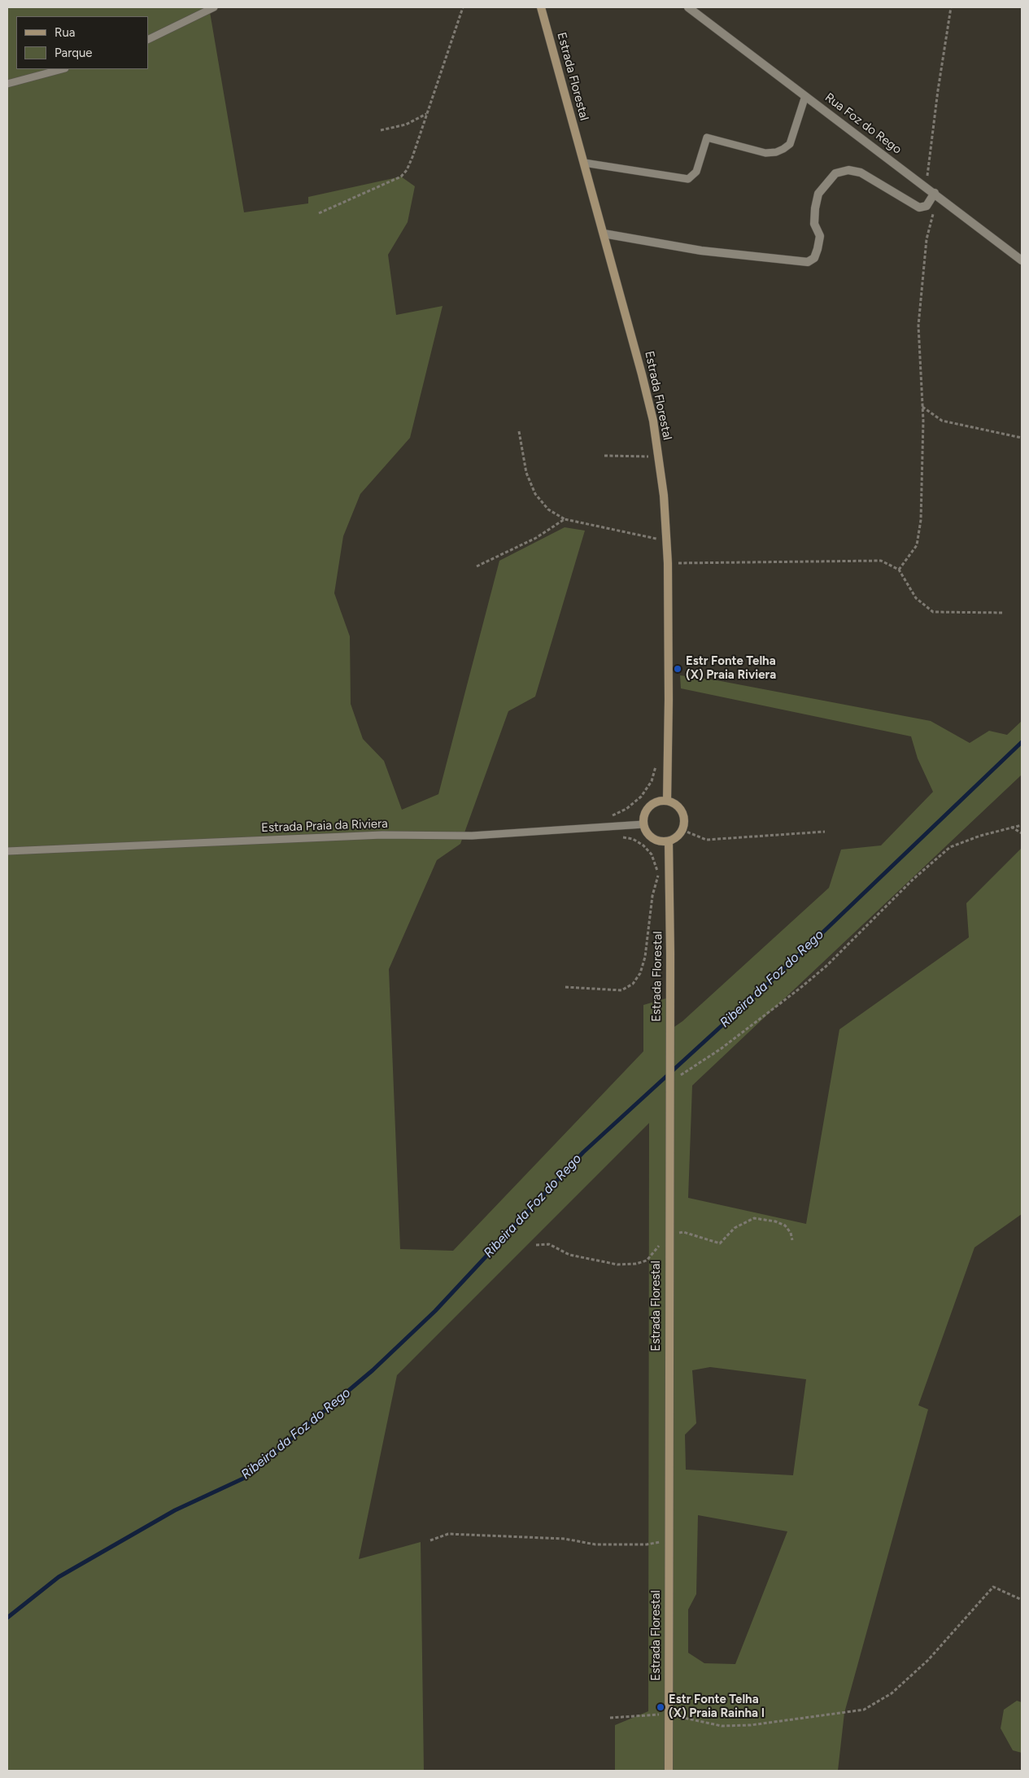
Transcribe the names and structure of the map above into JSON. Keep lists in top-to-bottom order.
{
  "streets": {
    "main road": ["Estrada Florestal"],
    "street": ["Rua Foz do Rego"],
    "lane": ["Estrada Praia da Riviera"]
  },
  "crossings": [
    ["Estrada Florestal", "Estrada Praia da Riviera"]
  ],
  "water": ["Ribeira da Foz do Rego"],
  "places": ["Estr Fonte Telha (X) Praia Riviera", "Estr Fonte Telha (X) Praia Rainha I"],
  "legend": ["Rua", "Parque"]
}
